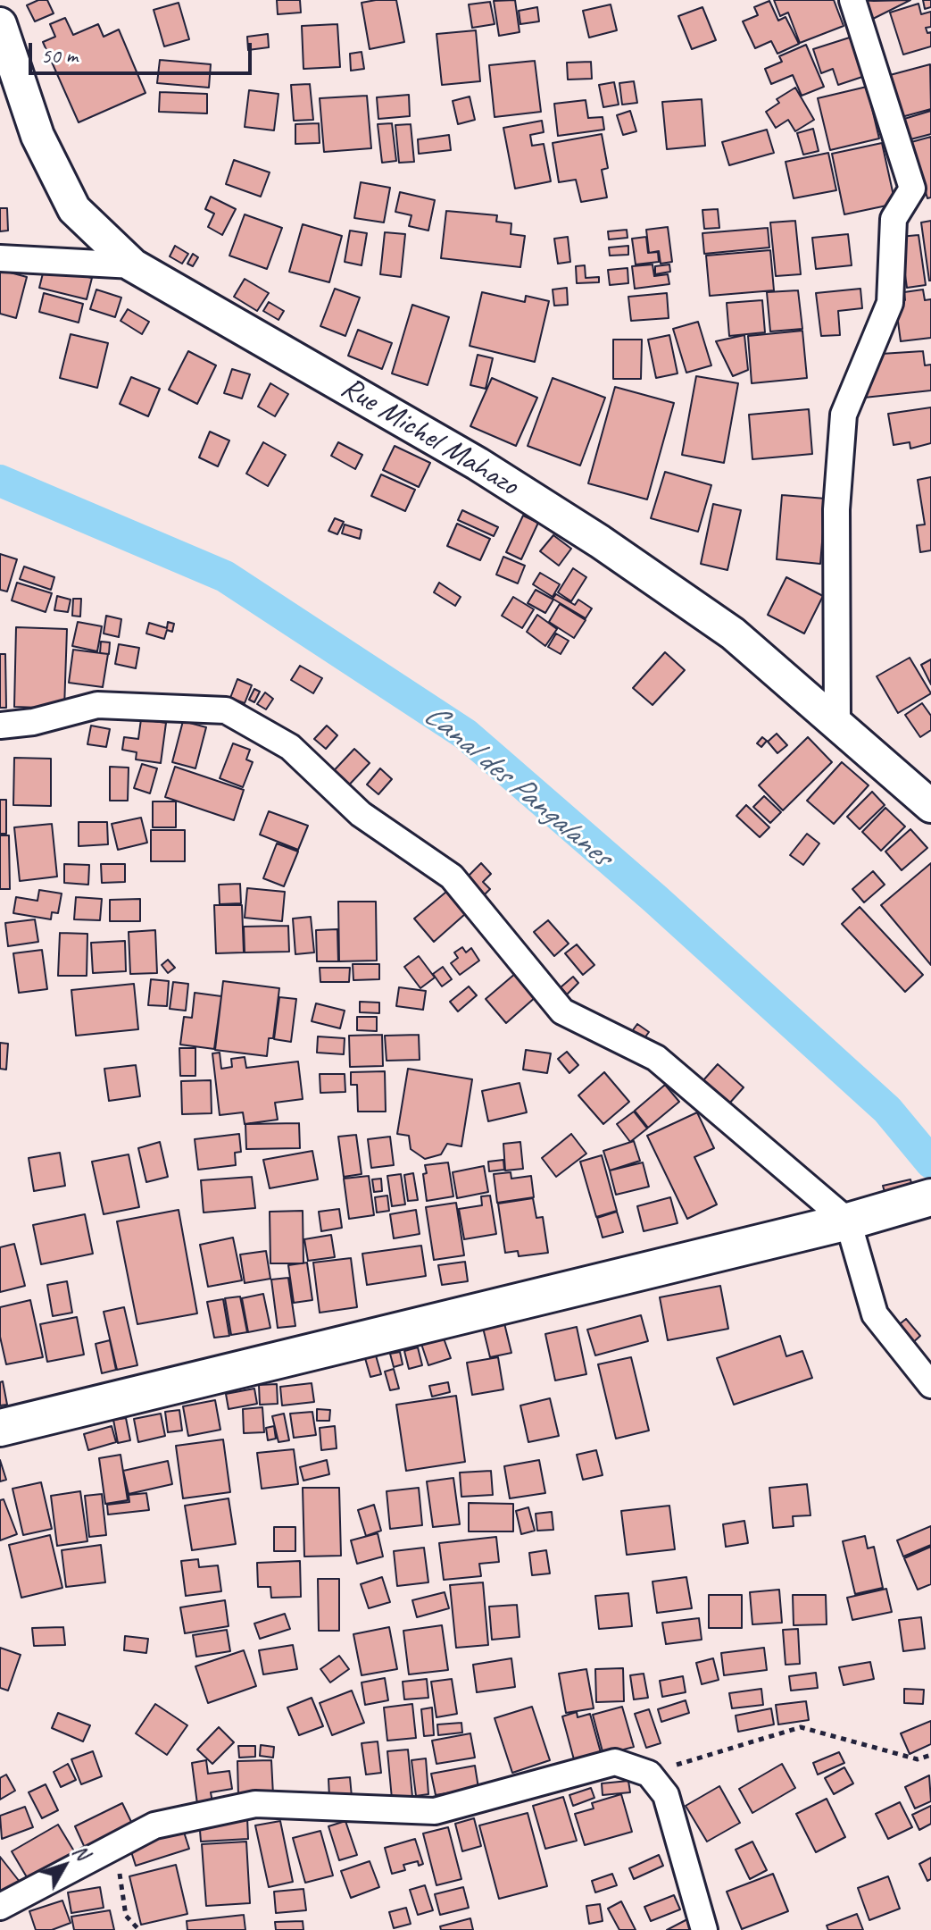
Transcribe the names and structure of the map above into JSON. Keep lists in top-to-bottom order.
{
  "streets": {
    "street": ["Rue Michel Mahazo"]
  },
  "water": ["Canal des Pangalanes"],
  "scale_bar": "50 m",
  "north": "top right"
}
